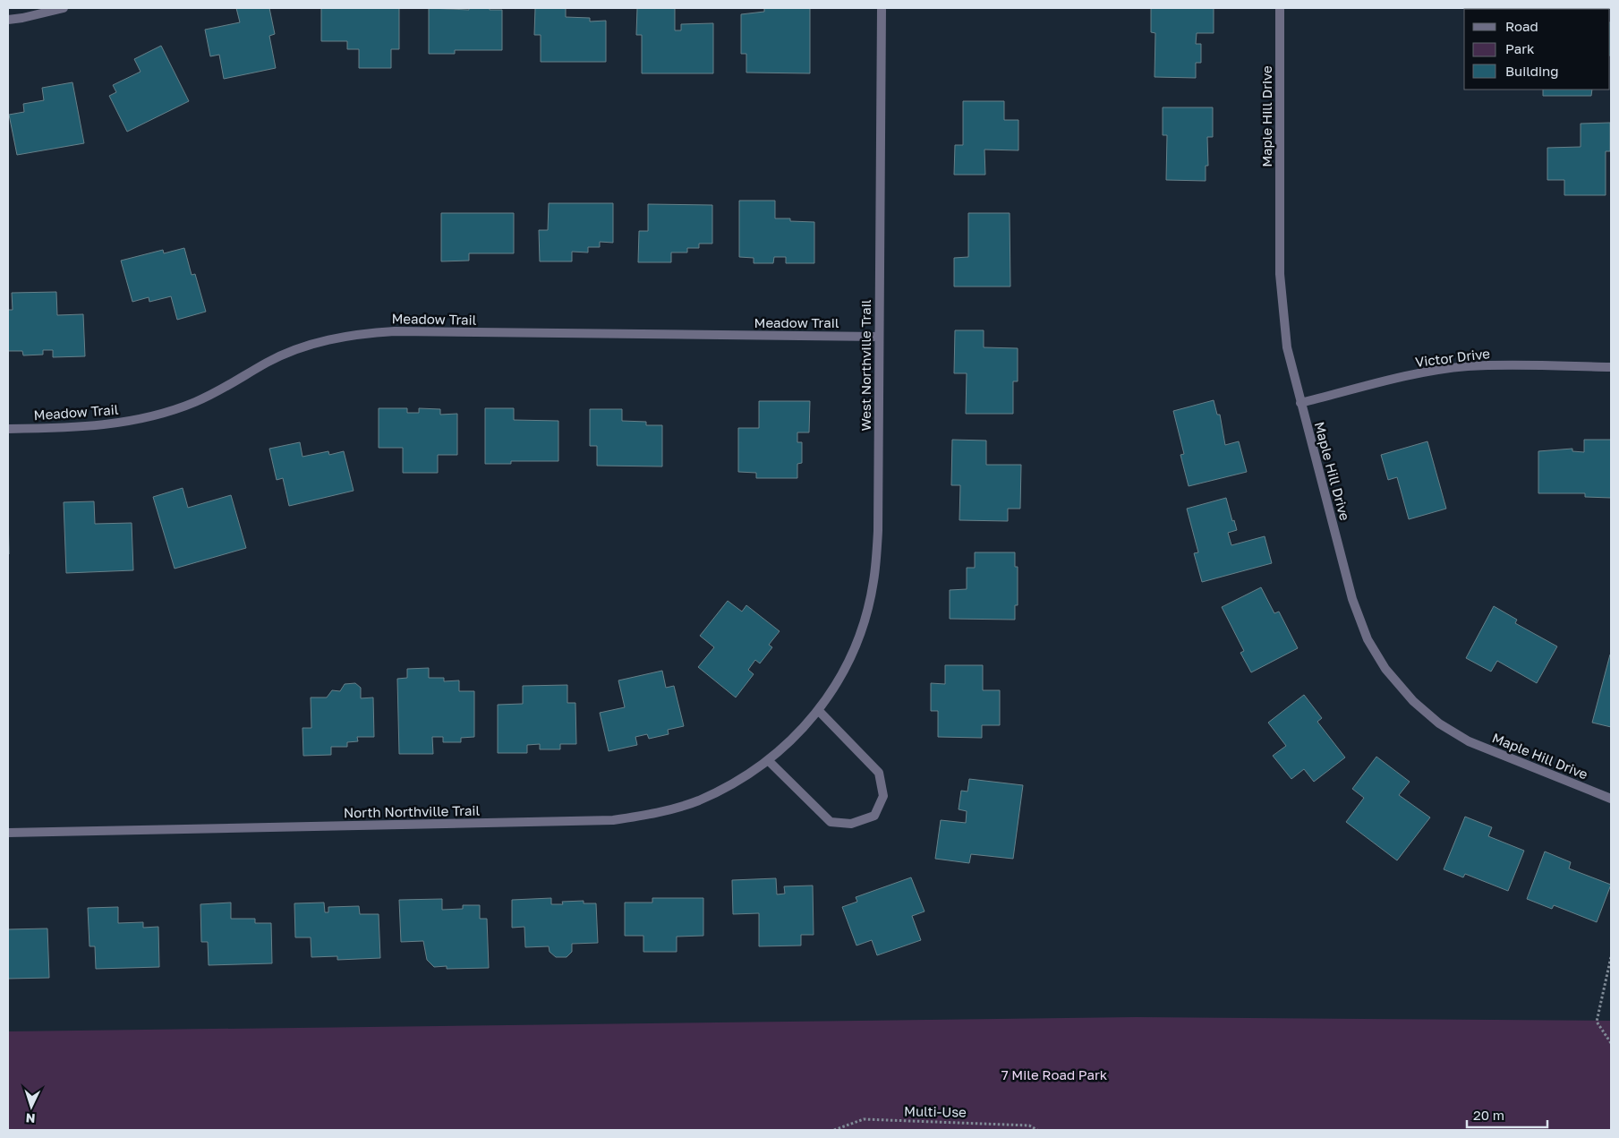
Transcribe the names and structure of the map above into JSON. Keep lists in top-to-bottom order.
{
  "streets": {
    "street": [
      "Maple Hill Drive",
      "Meadow Trail",
      "Victor Drive",
      "West Northville Trail",
      "North Northville Trail"
    ],
    "path": ["Multi-Use"]
  },
  "crossings": [
    ["Maple Hill Drive", "Victor Drive"],
    ["Meadow Trail", "West Northville Trail"],
    ["West Northville Trail", "North Northville Trail"]
  ],
  "parks": ["7 Mile Road Park"],
  "legend": ["Road", "Park", "Building"],
  "scale_bar": "20 m",
  "north": "bottom"
}
